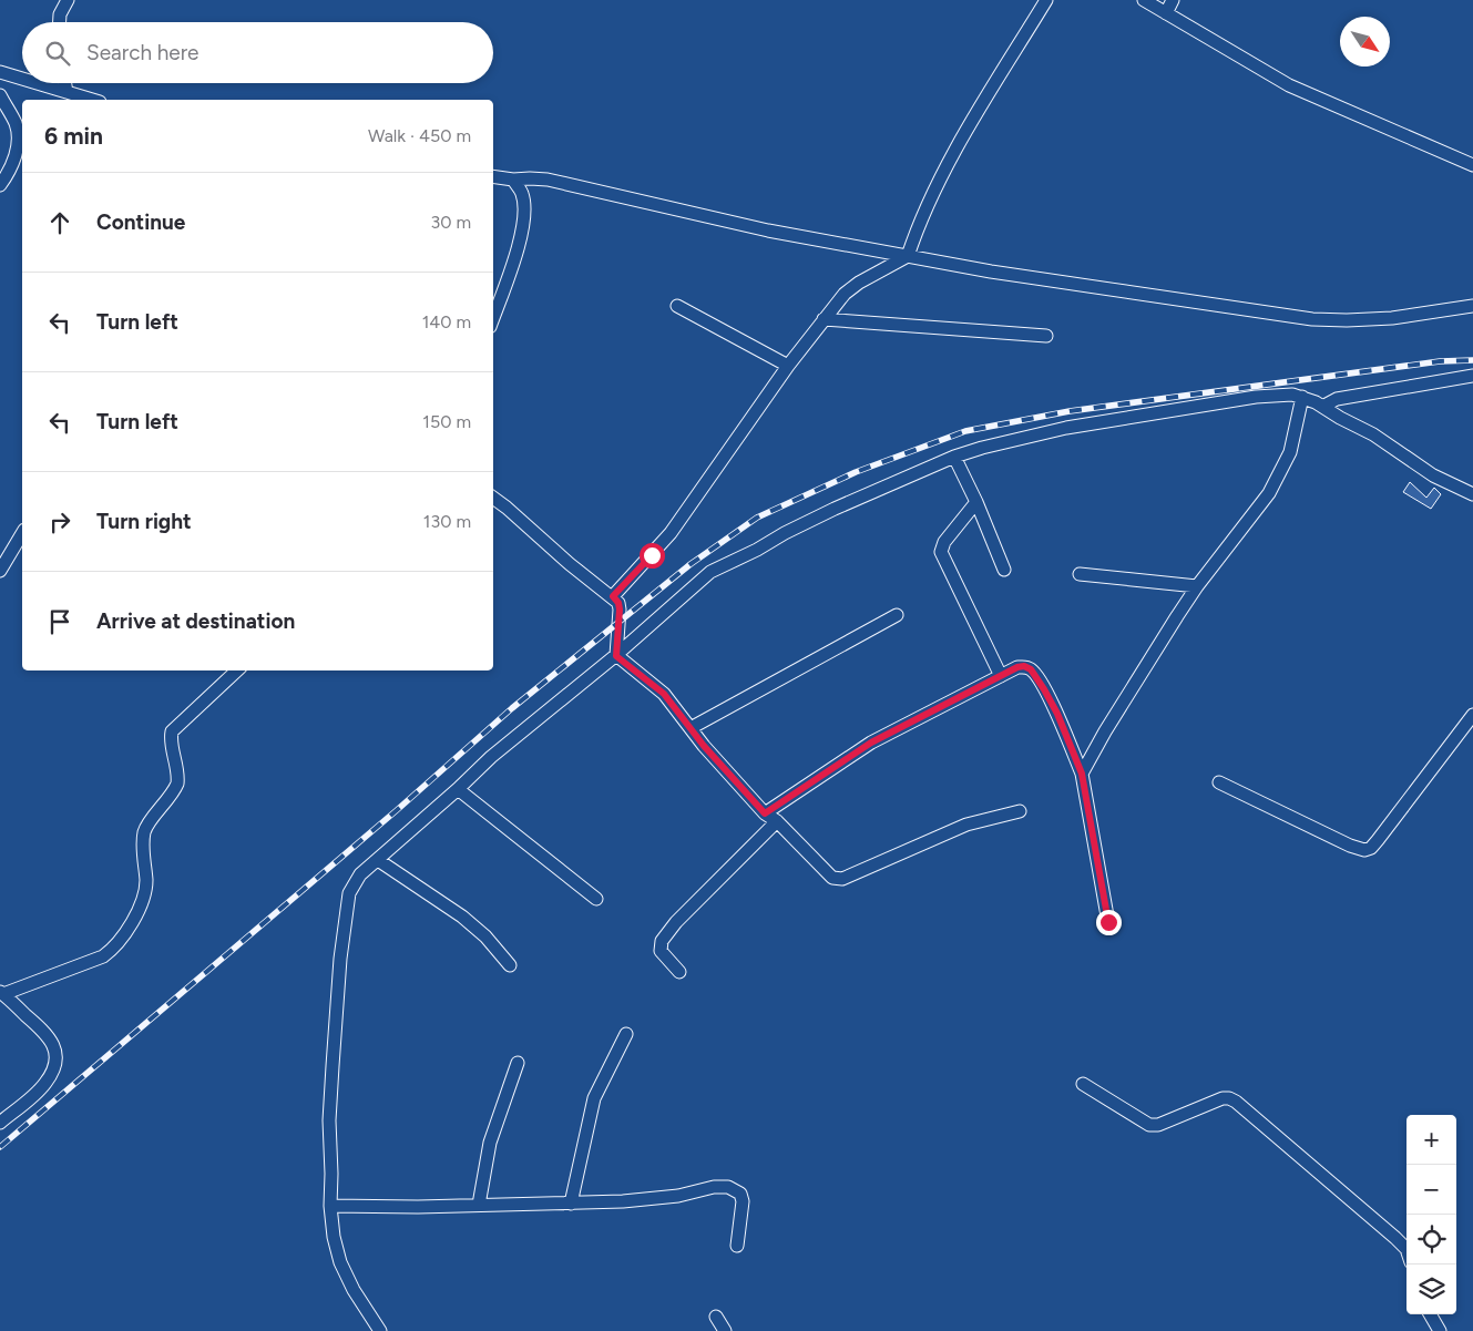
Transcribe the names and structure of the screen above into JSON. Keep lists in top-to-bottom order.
{
  "north": "bottom right",
  "page": {
    "search": "Search here",
    "heading": ["6 min", "Walk · 450 m"],
    "list": [
      ["Continue", "30 m"],
      ["Turn left", "140 m"],
      ["Turn left", "150 m"],
      ["Turn right", "130 m"],
      "Arrive at destination"
    ],
    "map_buttons": ["+", "−"]
  }
}
